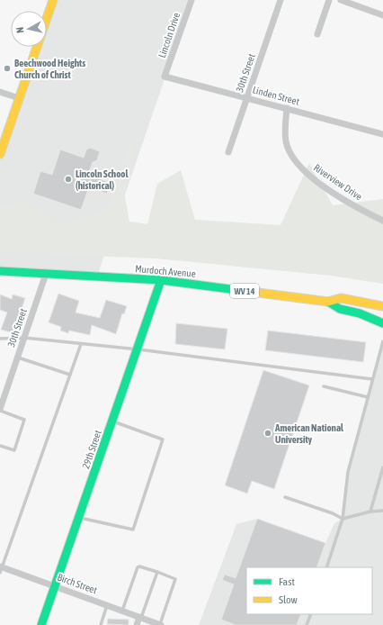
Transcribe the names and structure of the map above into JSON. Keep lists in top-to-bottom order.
{
  "streets": {
    "street": [
      "Lincoln Drive",
      "30th Street",
      "Linden Street",
      "Riverview Drive",
      "Murdoch Avenue",
      "WV 14",
      "29th Street",
      "Birch Street"
    ]
  },
  "crossings": [
    ["Lincoln Drive", "Linden Street"],
    ["30th Street", "Linden Street"],
    ["30th Street", "Murdoch Avenue"],
    ["Linden Street", "Riverview Drive"],
    ["Murdoch Avenue", "29th Street"],
    ["29th Street", "Birch Street"]
  ],
  "places": ["Beechwood Heights Church of Christ", "Lincoln School (historical)", "American National University"],
  "legend": ["Fast", "Slow"],
  "north": "left"
}
